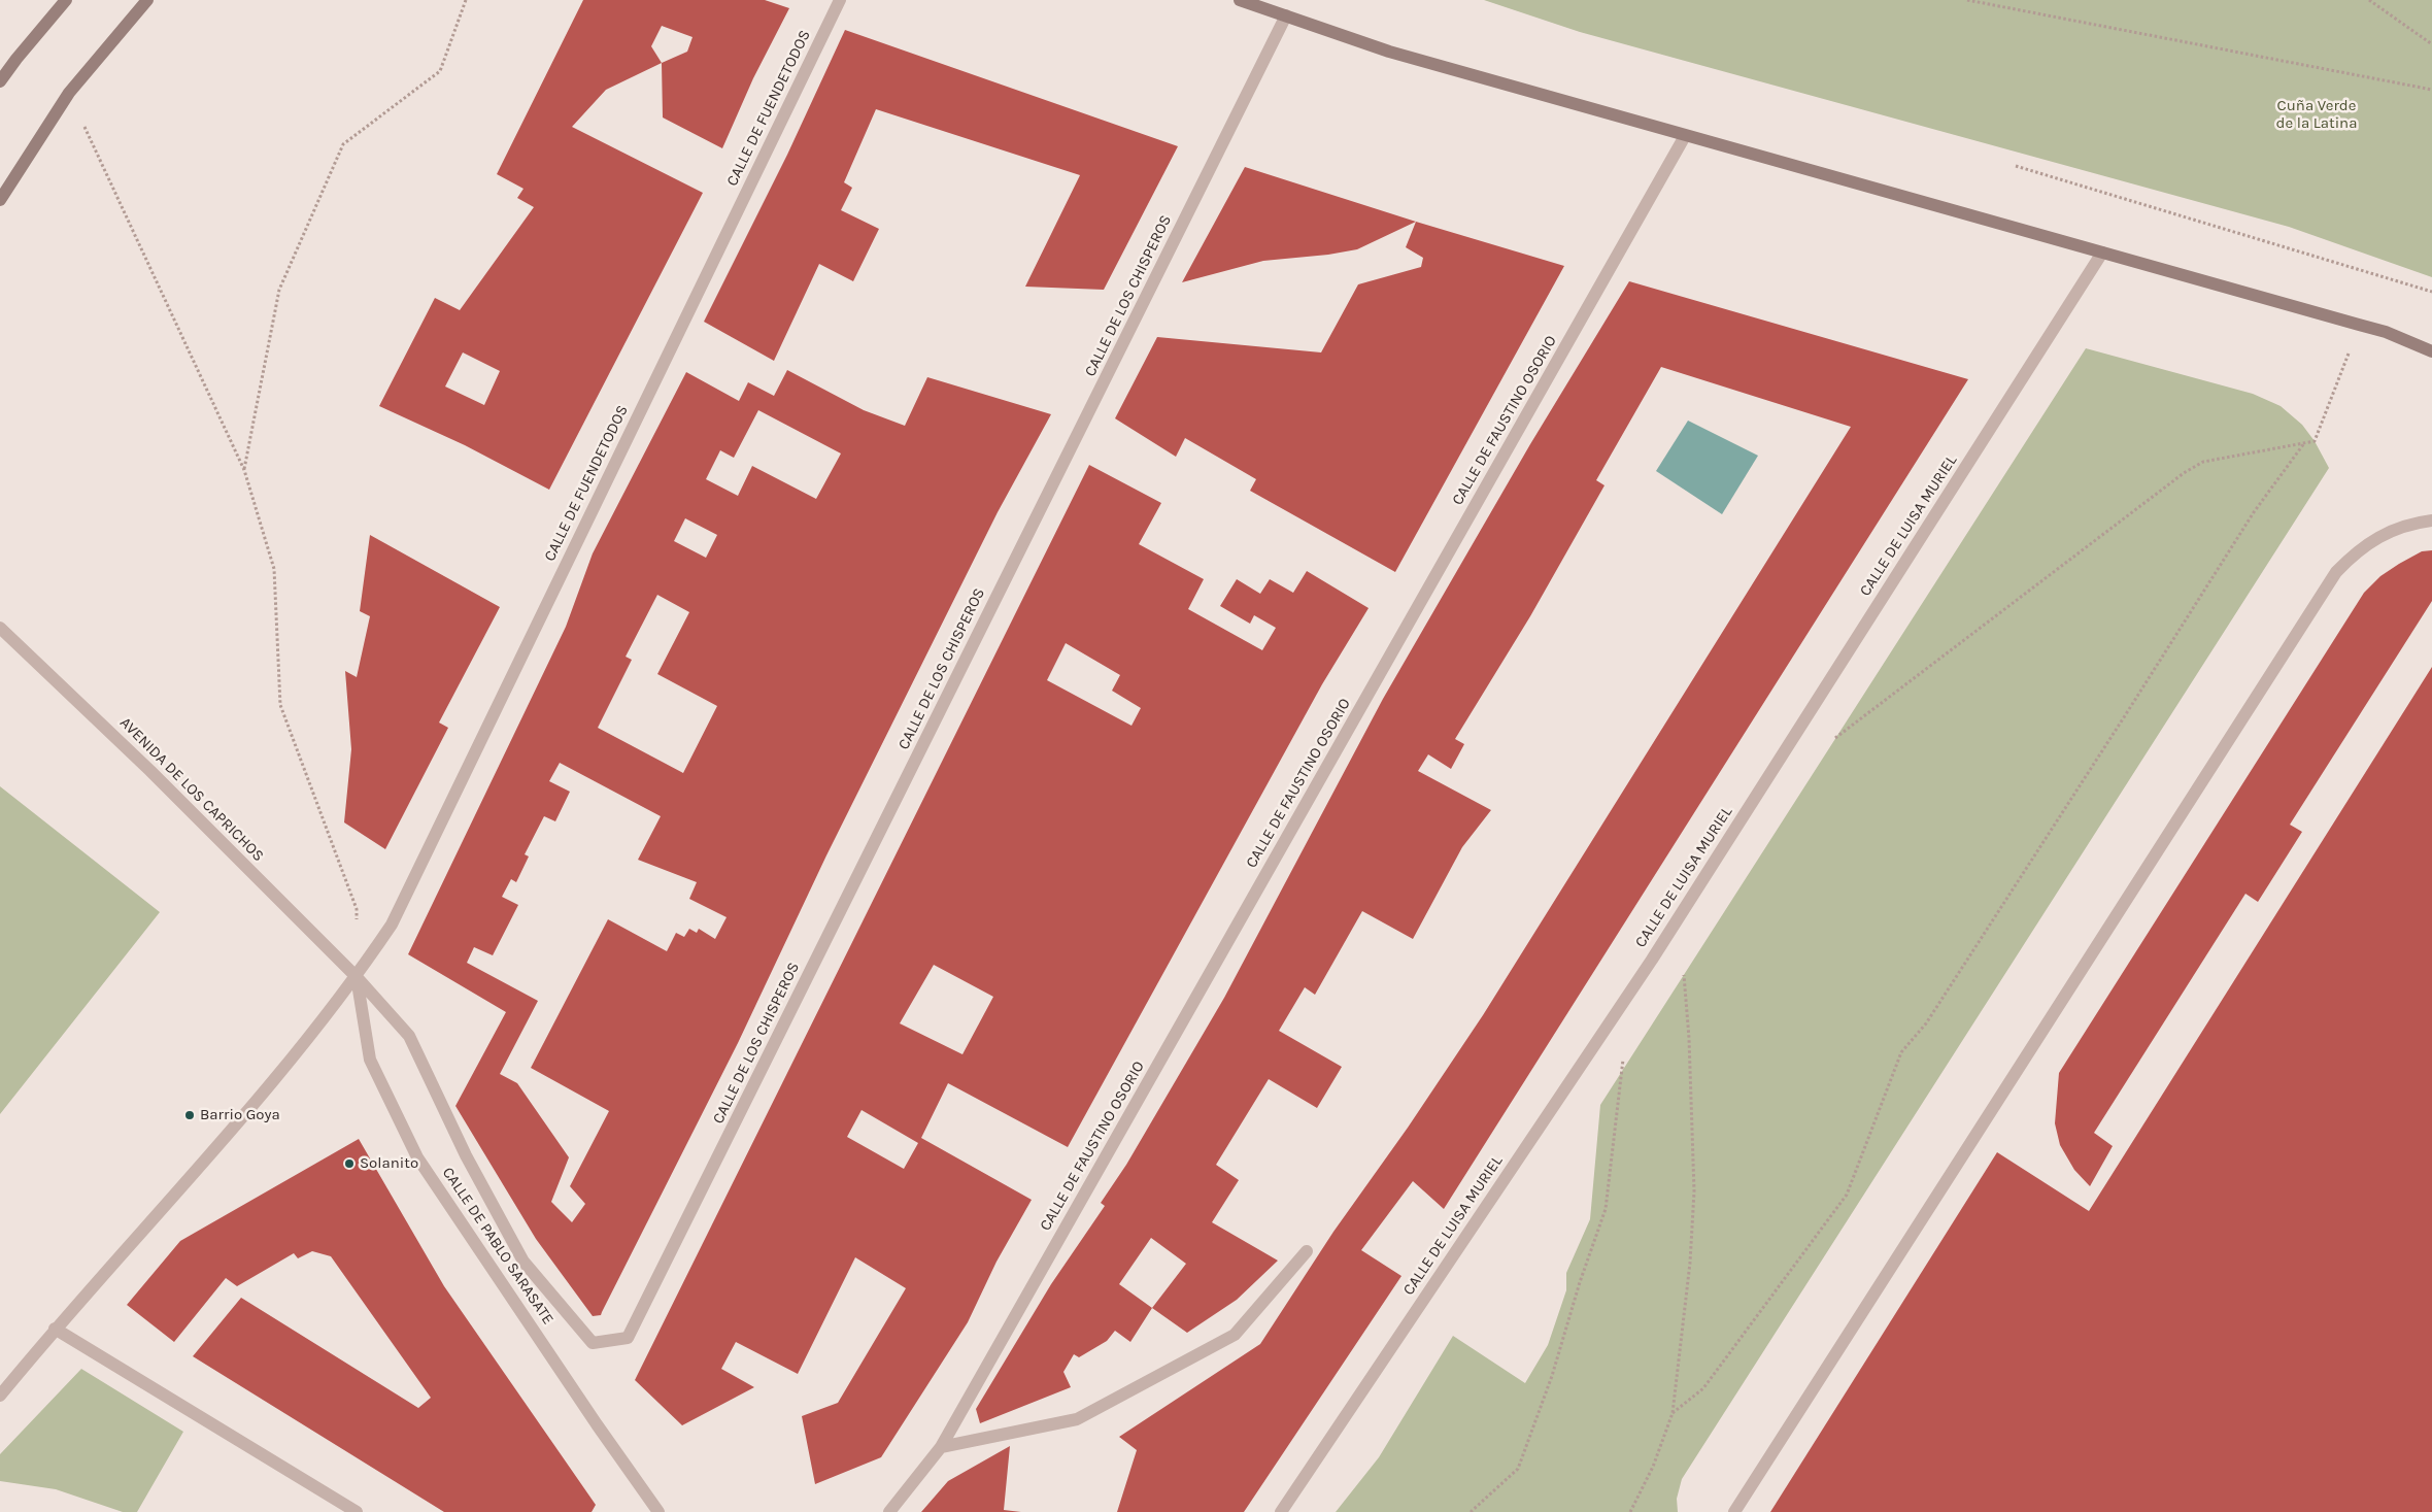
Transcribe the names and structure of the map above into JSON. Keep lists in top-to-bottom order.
{
  "streets": {
    "street": [
      "CALLE DE FUENDETODOS",
      "CALLE DE LOS CHISPEROS",
      "CALLE DE FAUSTINO OSORIO",
      "CALLE DE LUISA MURIEL",
      "AVENIDA DE LOS CAPRICHOS",
      "CALLE DE PABLO SARASATE"
    ]
  },
  "crossings": [
    ["CALLE DE FUENDETODOS", "AVENIDA DE LOS CAPRICHOS"],
    ["CALLE DE FUENDETODOS", "CALLE DE PABLO SARASATE"],
    ["CALLE DE LOS CHISPEROS", "CALLE DE PABLO SARASATE"],
    ["AVENIDA DE LOS CAPRICHOS", "CALLE DE PABLO SARASATE"]
  ],
  "parks": ["Cuña Verde de la Latina"],
  "places": ["Barrio Goya", "Solanito"]
}
